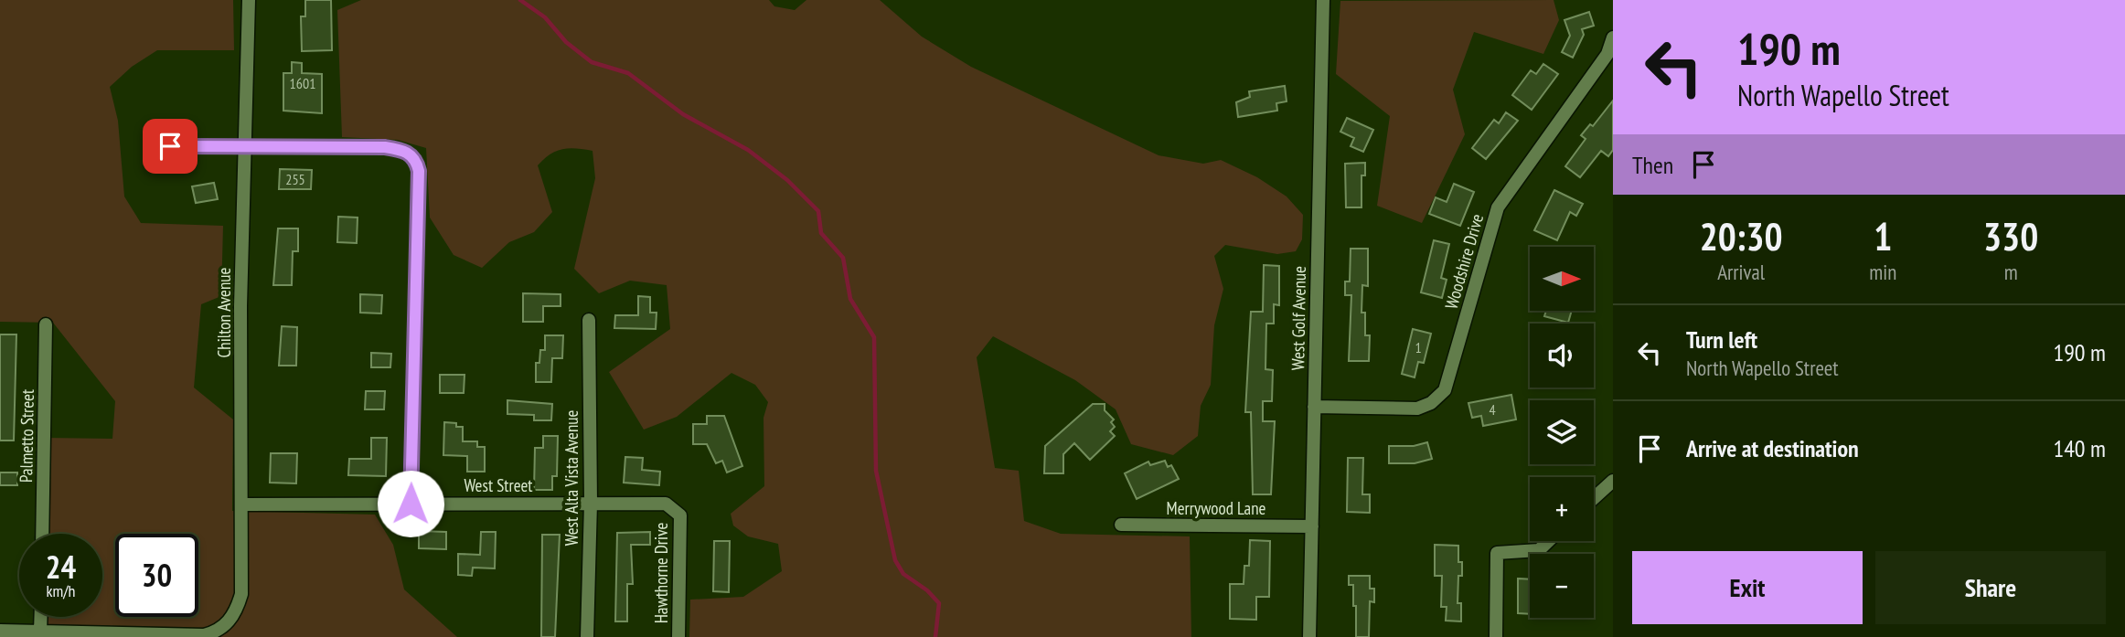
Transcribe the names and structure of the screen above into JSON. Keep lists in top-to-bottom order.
{
  "streets": {
    "street": [
      "Woodshire Drive",
      "Chilton Avenue",
      "West Golf Avenue",
      "Palmetto Street",
      "West Alta Vista Avenue",
      "West Street",
      "Merrywood Lane",
      "Hawthorne Drive"
    ]
  },
  "crossings": [
    ["Woodshire Drive", "West Golf Avenue"],
    ["Chilton Avenue", "West Street"],
    ["West Golf Avenue", "Merrywood Lane"],
    ["West Alta Vista Avenue", "West Street"],
    ["West Street", "Hawthorne Drive"]
  ],
  "house_numbers": [
    "1601",
    "255",
    "1",
    "4"
  ],
  "north": "right",
  "page": {
    "turn": ["190 m", "North Wapello Street"],
    "then": "Then",
    "eta": [
      "20:30",
      "Arrival",
      "1",
      "min",
      "330",
      "m"
    ],
    "map_buttons": ["+", "−"],
    "list": [
      {
        "name": "Turn left",
        "note": "North Wapello Street",
        "value": "190 m"
      },
      {
        "name": "Arrive at destination",
        "value": "140 m"
      }
    ],
    "speed": "24 km/h",
    "limit": "30",
    "buttons": ["Exit", "Share"]
  }
}
